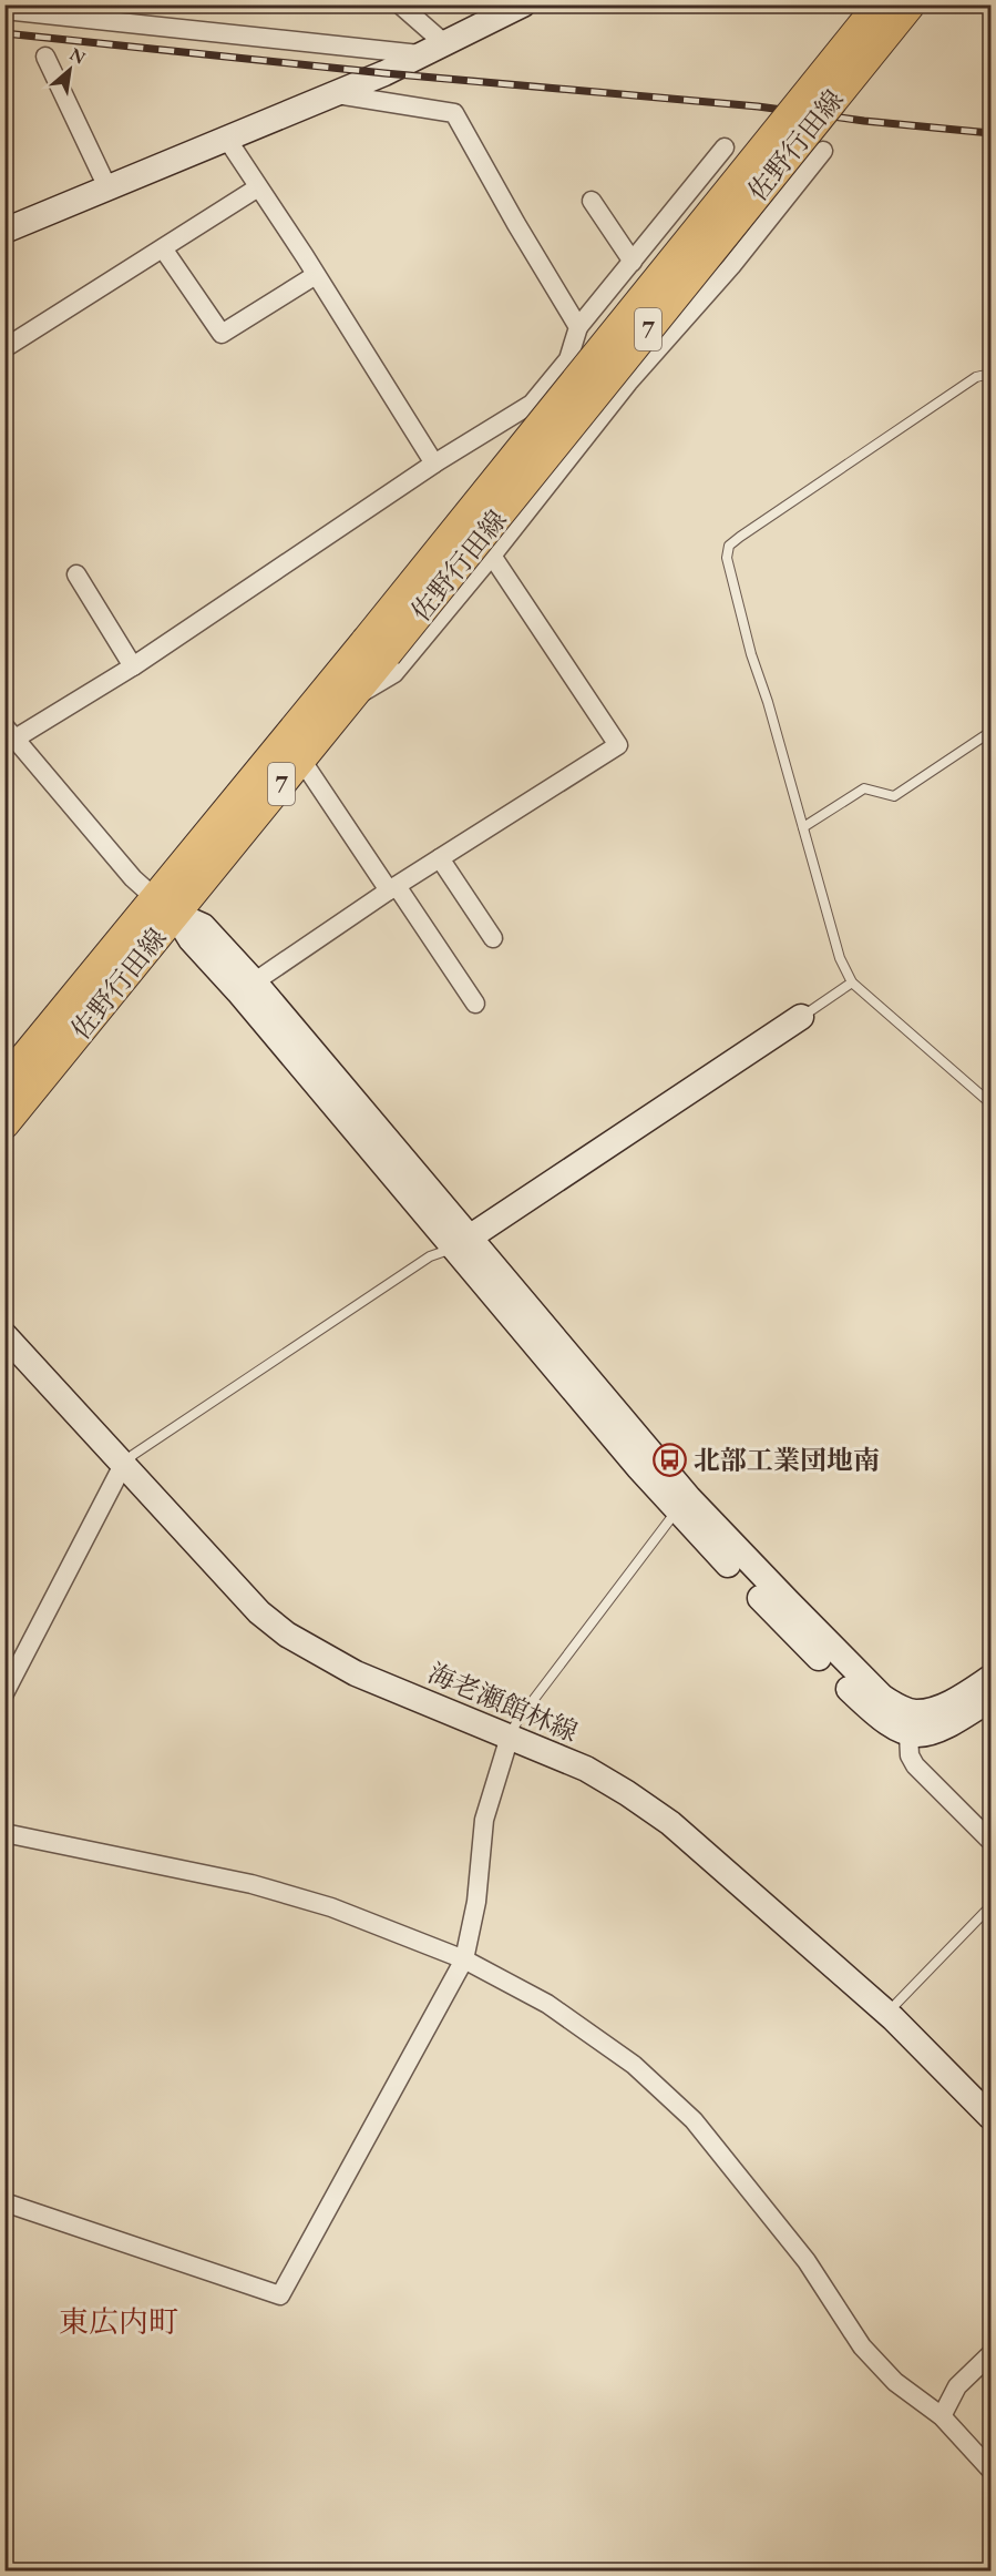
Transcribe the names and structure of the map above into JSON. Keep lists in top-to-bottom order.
{
  "streets": {
    "main road": ["佐野行田線", "7"],
    "street": ["海老瀬館林線"]
  },
  "districts": ["東広内町"],
  "places": {
    "bus stop": ["北部工業団地南"]
  },
  "north": "top right"
}
